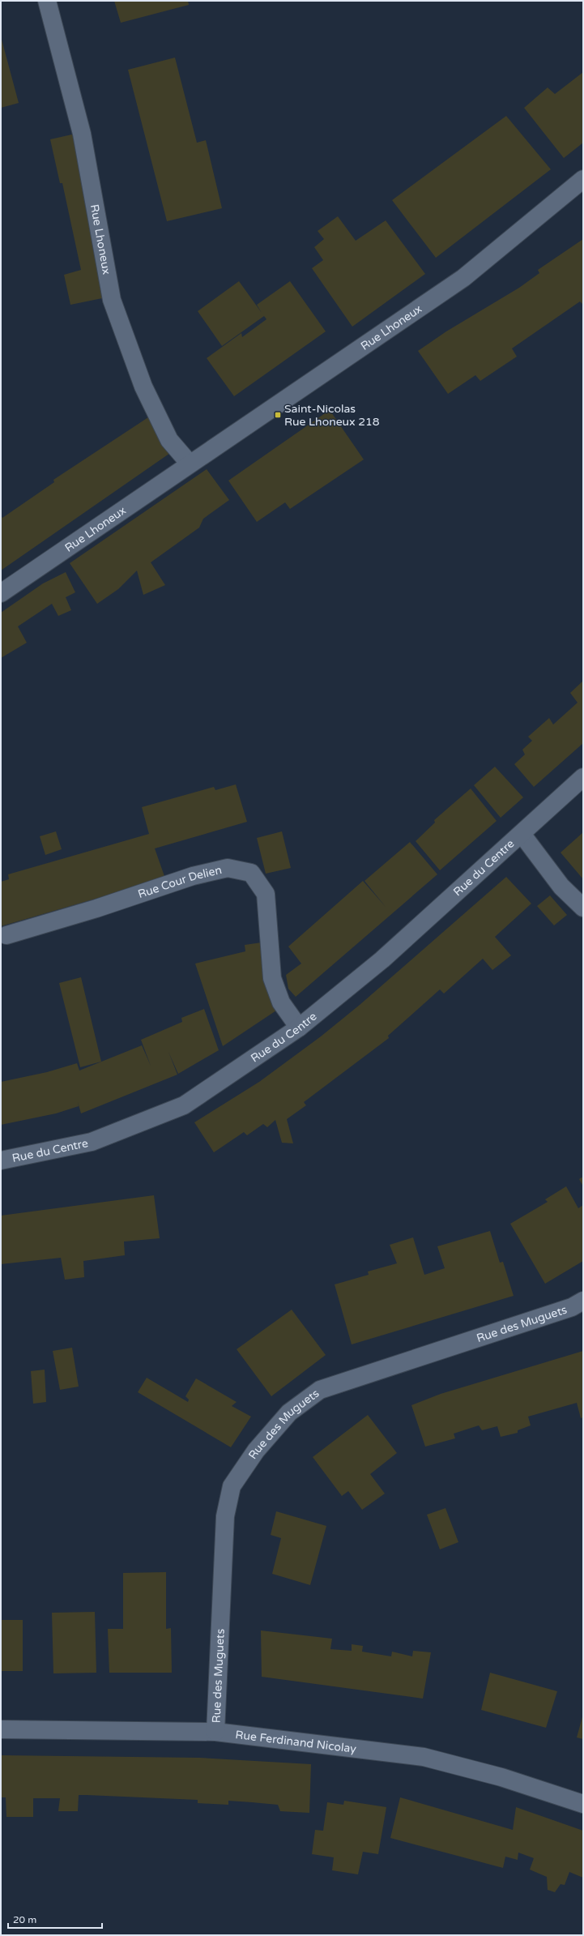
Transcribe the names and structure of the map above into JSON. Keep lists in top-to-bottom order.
{
  "streets": {
    "street": [
      "Rue Lhoneux",
      "Rue du Centre",
      "Rue Cour Delien",
      "Rue des Muguets",
      "Rue Ferdinand Nicolay"
    ]
  },
  "crossings": [
    ["Rue du Centre", "Rue Cour Delien"],
    ["Rue des Muguets", "Rue Ferdinand Nicolay"]
  ],
  "places": {
    "transit": ["Saint-Nicolas Rue Lhoneux 218"]
  },
  "scale_bar": "20 m"
}
